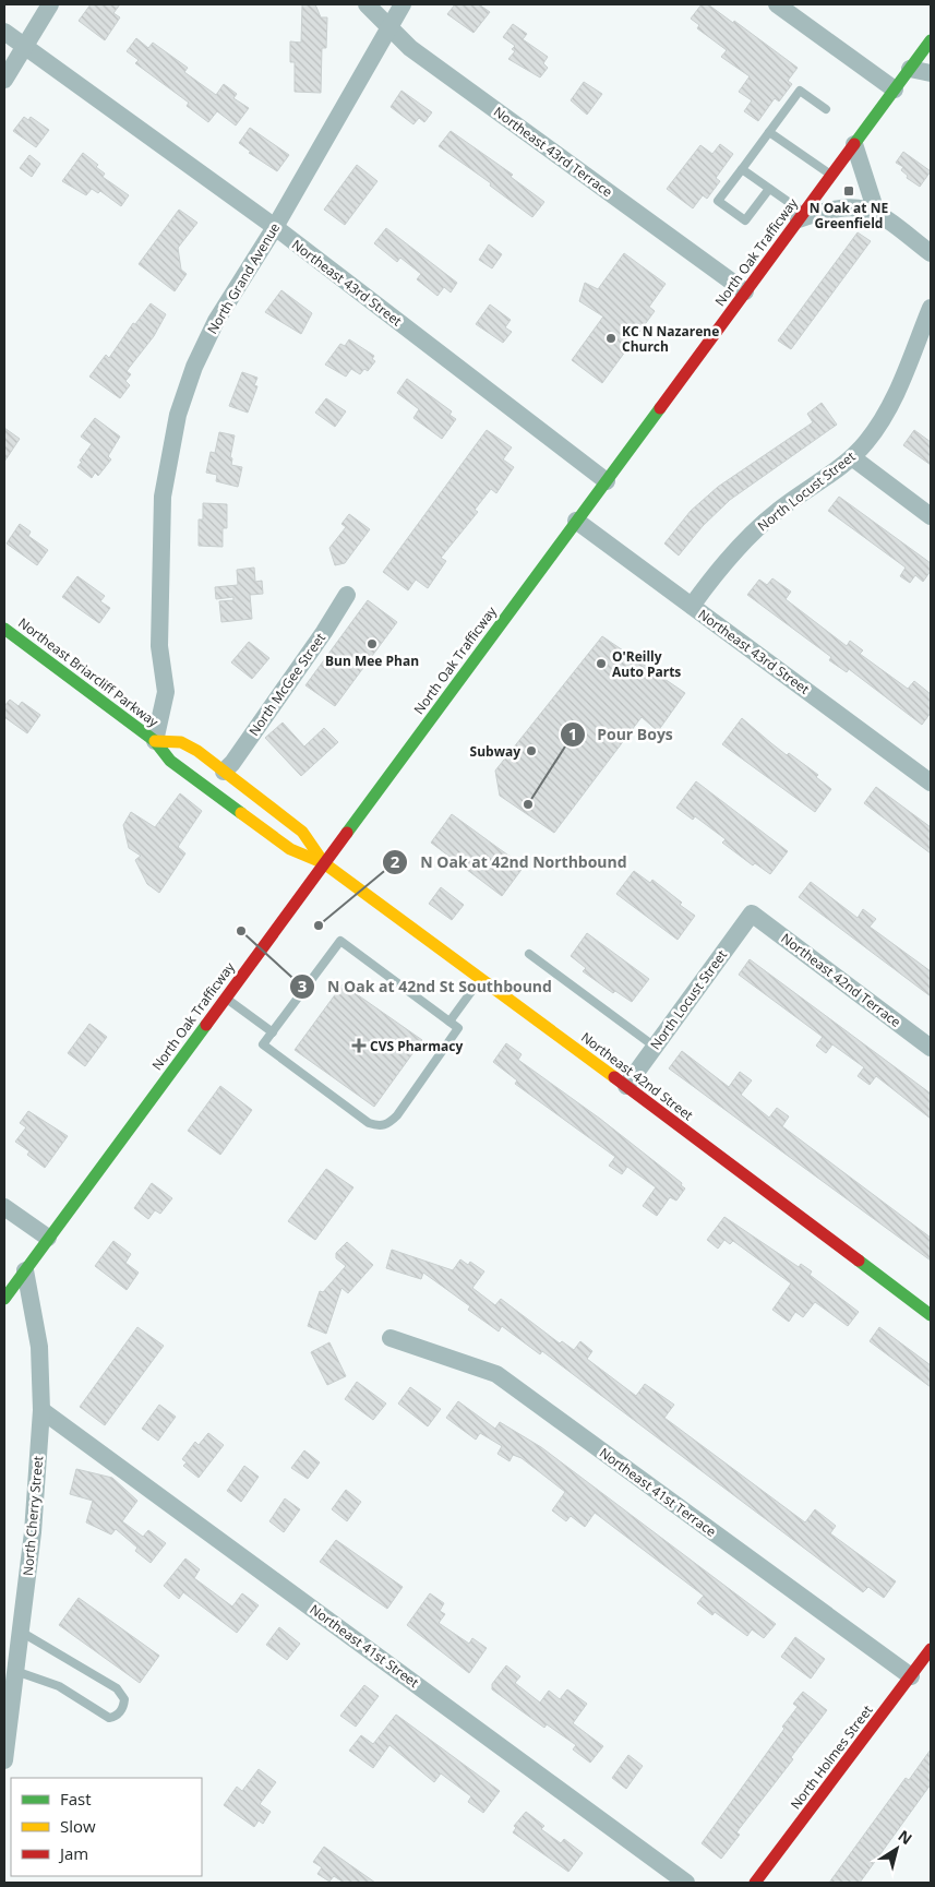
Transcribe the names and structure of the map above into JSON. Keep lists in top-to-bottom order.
{
  "streets": {
    "main road": [
      "North Oak Trafficway",
      "Northeast Briarcliff Parkway",
      "Northeast 42nd Street",
      "North Holmes Street"
    ],
    "street": [
      "Northeast 43rd Terrace",
      "North Grand Avenue",
      "Northeast 43rd Street",
      "North Locust Street",
      "North McGee Street",
      "Northeast 42nd Terrace",
      "Northeast 41st Terrace",
      "North Cherry Street",
      "Northeast 41st Street"
    ]
  },
  "crossings": [
    ["Northeast 43rd Terrace", "North Oak Trafficway"],
    ["Northeast 43rd Terrace", "North Grand Avenue"],
    ["North Oak Trafficway", "Northeast 43rd Street"],
    ["North Oak Trafficway", "Northeast Briarcliff Parkway"],
    ["North Oak Trafficway", "Northeast 42nd Street"],
    ["North Oak Trafficway", "North Cherry Street"],
    ["North Grand Avenue", "Northeast 43rd Street"],
    ["North Grand Avenue", "Northeast Briarcliff Parkway"],
    ["Northeast 43rd Street", "North Locust Street"],
    ["North Locust Street", "Northeast 42nd Terrace"],
    ["North Locust Street", "Northeast 42nd Street"],
    ["Northeast Briarcliff Parkway", "North McGee Street"],
    ["Northeast Briarcliff Parkway", "Northeast 42nd Street"],
    ["Northeast 41st Terrace", "North Holmes Street"],
    ["North Cherry Street", "Northeast 41st Street"]
  ],
  "places": {
    "transit": ["N Oak at NE Greenfield"],
    "other": [
      "KC N Nazarene Church",
      "Bun Mee Phan",
      "O'Reilly Auto Parts",
      "Subway",
      "Pour Boys",
      "N Oak at 42nd Northbound",
      "N Oak at 42nd St Southbound"
    ],
    "health": ["CVS Pharmacy"]
  },
  "legend": ["Fast", "Slow", "Jam"],
  "north": "top right"
}
